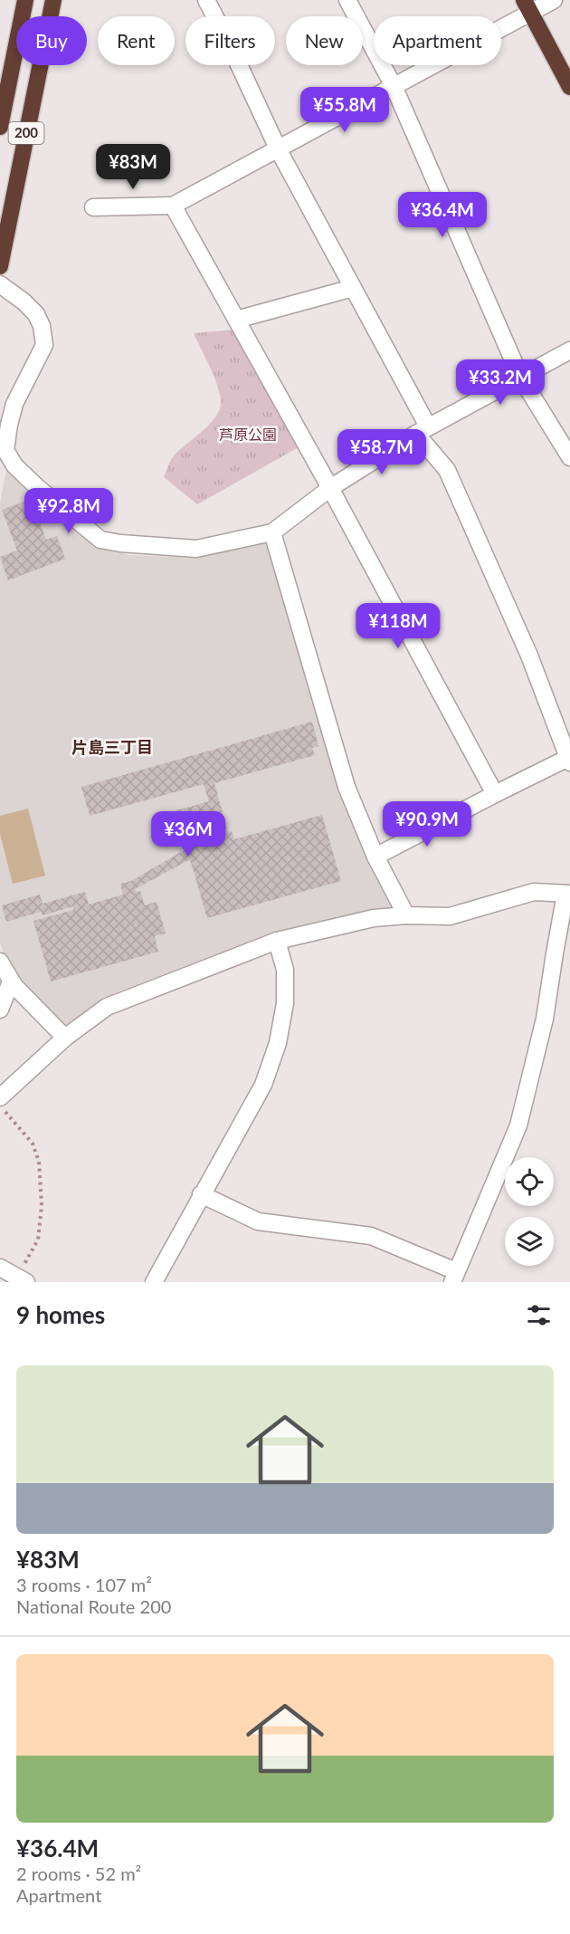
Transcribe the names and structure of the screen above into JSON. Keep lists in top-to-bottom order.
{
  "streets": {
    "highway": ["200"]
  },
  "districts": ["片島三丁目"],
  "parks": ["芦原公園"],
  "page": {
    "chip": [
      "Buy",
      "Rent",
      "Filters",
      "New",
      "Apartment"
    ],
    "price": [
      "¥55.8M",
      "¥83M",
      "¥36.4M",
      "¥33.2M",
      "¥58.7M",
      "¥92.8M",
      "¥118M",
      "¥90.9M",
      "¥36M"
    ],
    "heading": "9 homes",
    "list": [
      {
        "name": "¥83M",
        "note": "3 rooms · 107 m² · National Route 200"
      },
      {
        "name": "¥36.4M",
        "note": "2 rooms · 52 m² · Apartment"
      }
    ]
  }
}
